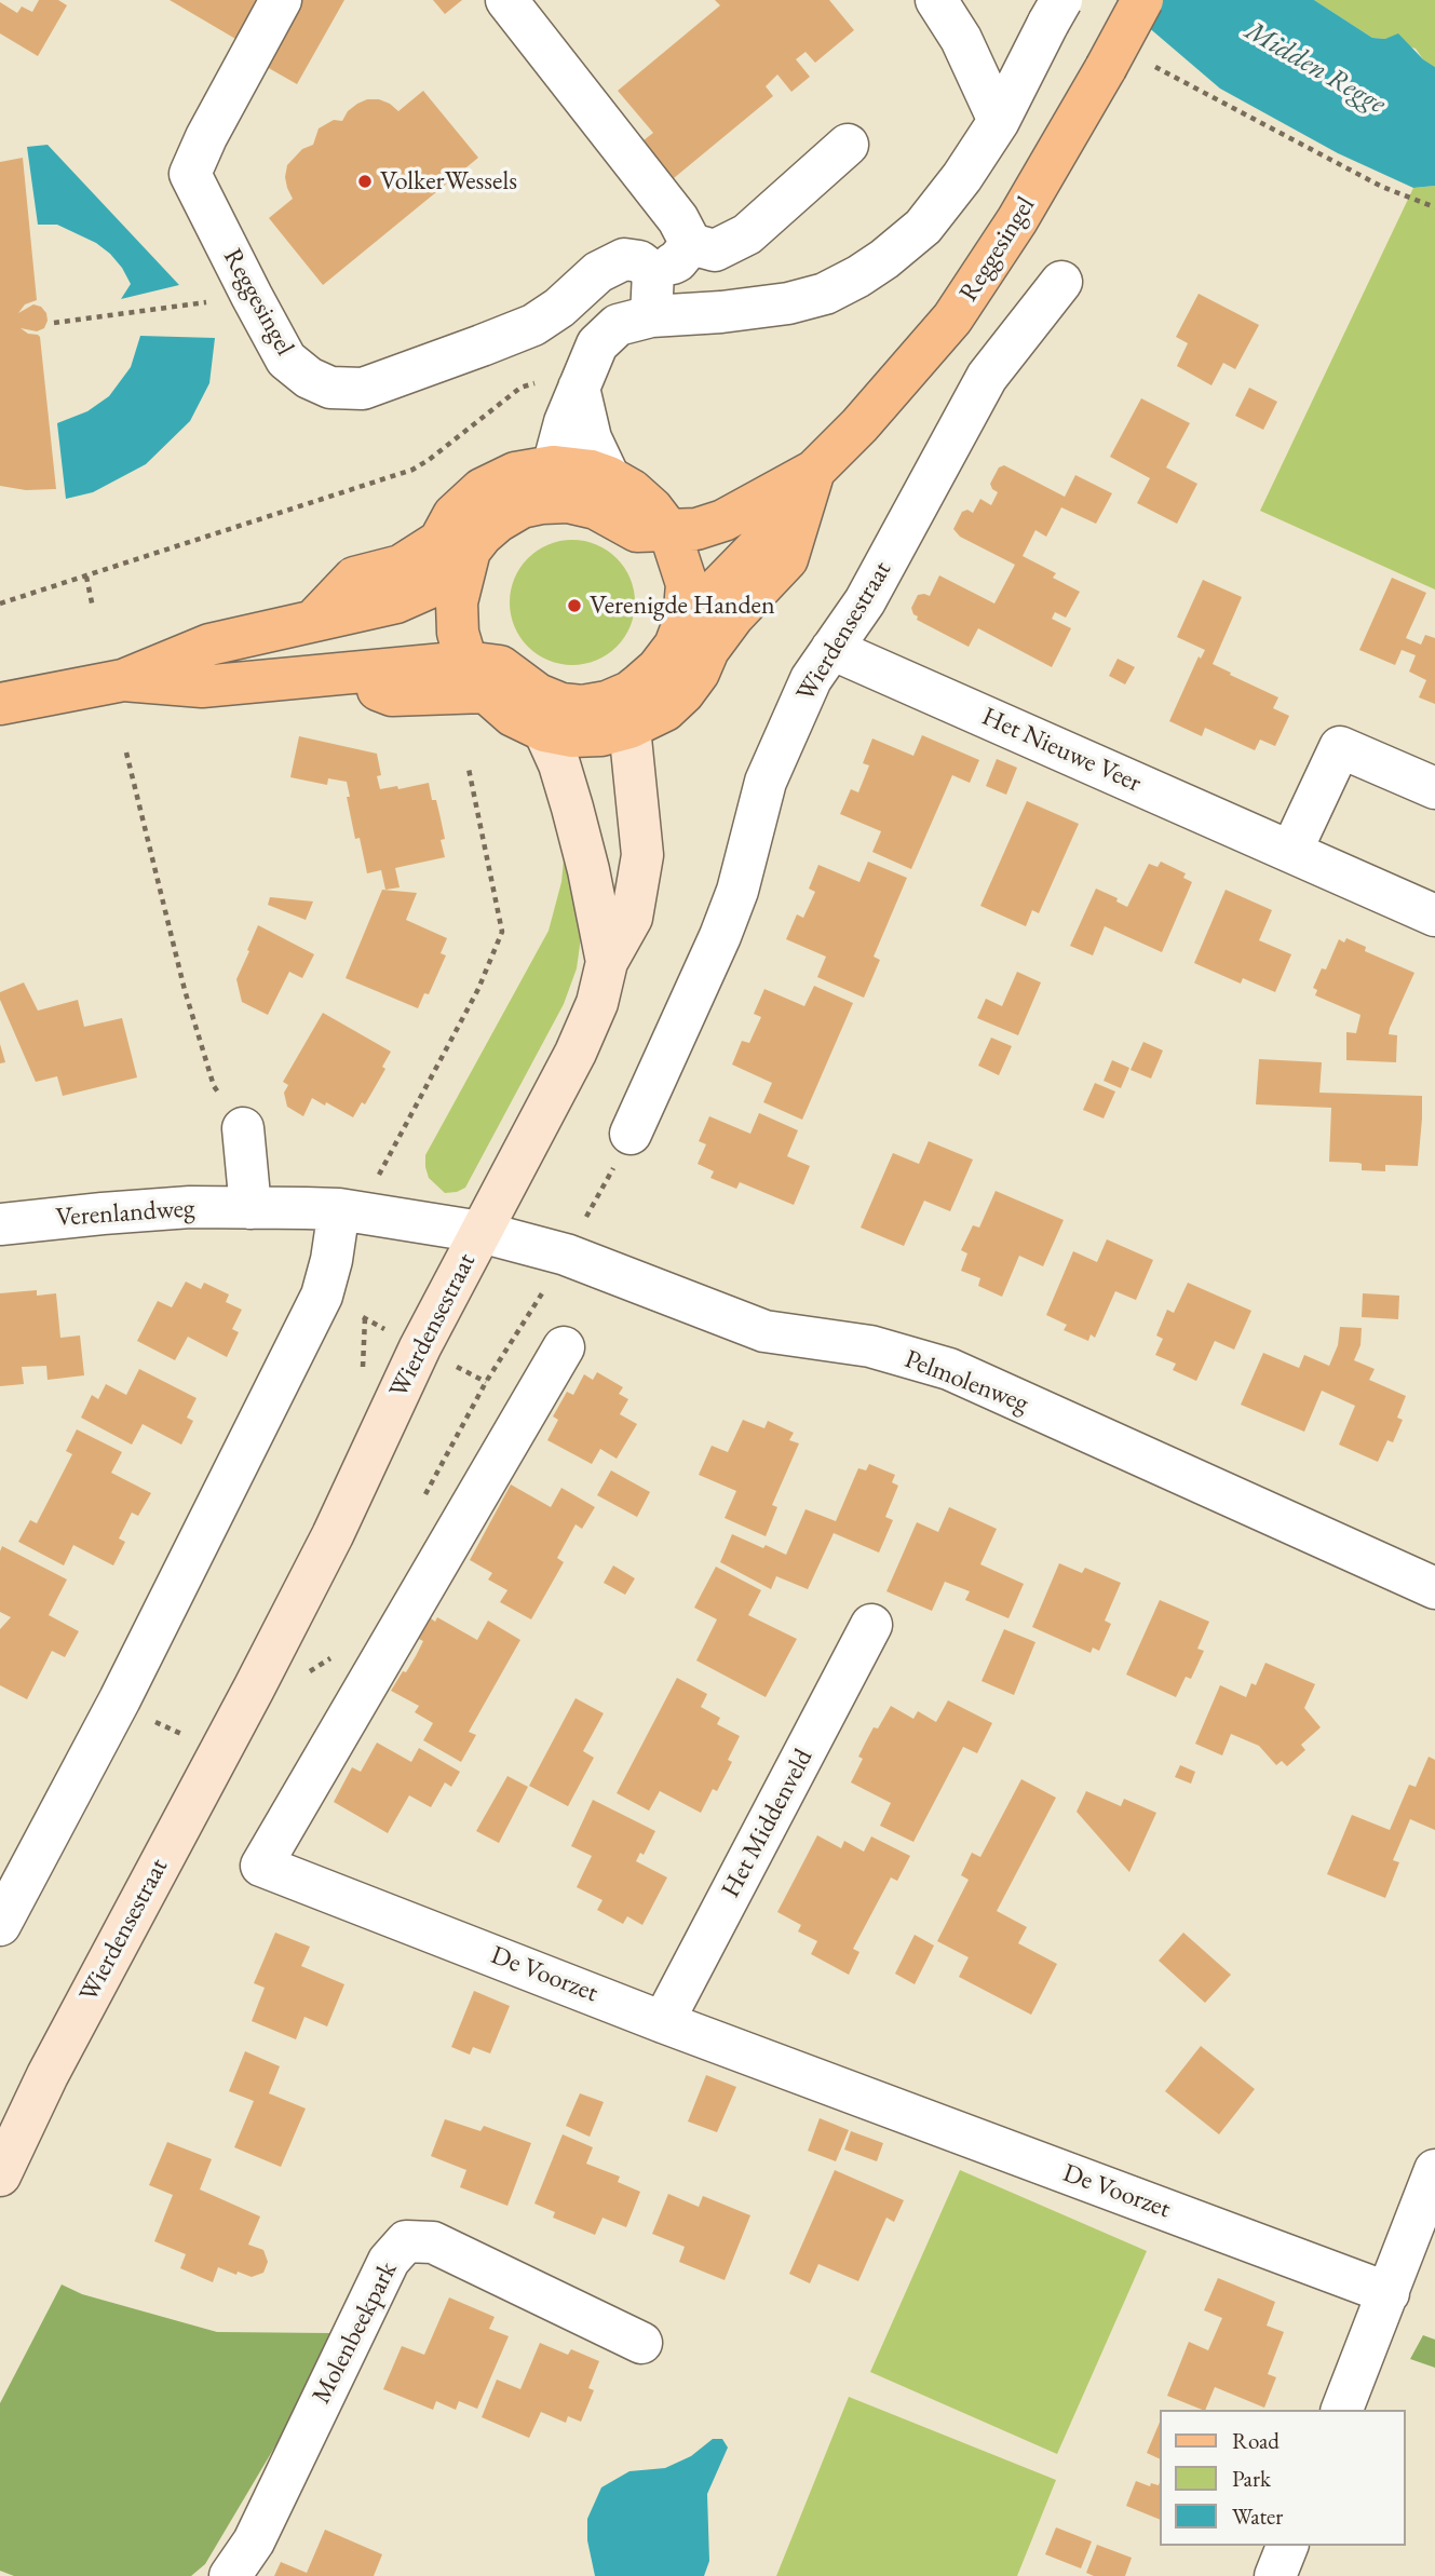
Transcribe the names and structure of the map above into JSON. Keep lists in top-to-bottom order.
{
  "streets": {
    "main road": ["Reggesingel", "Wierdensestraat"],
    "street": [
      "Het Nieuwe Veer",
      "Verenlandweg",
      "Pelmolenweg",
      "Het Middenveld",
      "De Voorzet",
      "Molenbeekpark"
    ]
  },
  "crossings": [
    ["Wierdensestraat", "Het Nieuwe Veer"],
    ["Wierdensestraat", "Verenlandweg"],
    ["Wierdensestraat", "Pelmolenweg"],
    ["Verenlandweg", "Pelmolenweg"],
    ["Het Middenveld", "De Voorzet"]
  ],
  "water": ["Midden Regge"],
  "places": ["VolkerWessels", "Verenigde Handen"],
  "legend": ["Road", "Park", "Water"]
}
